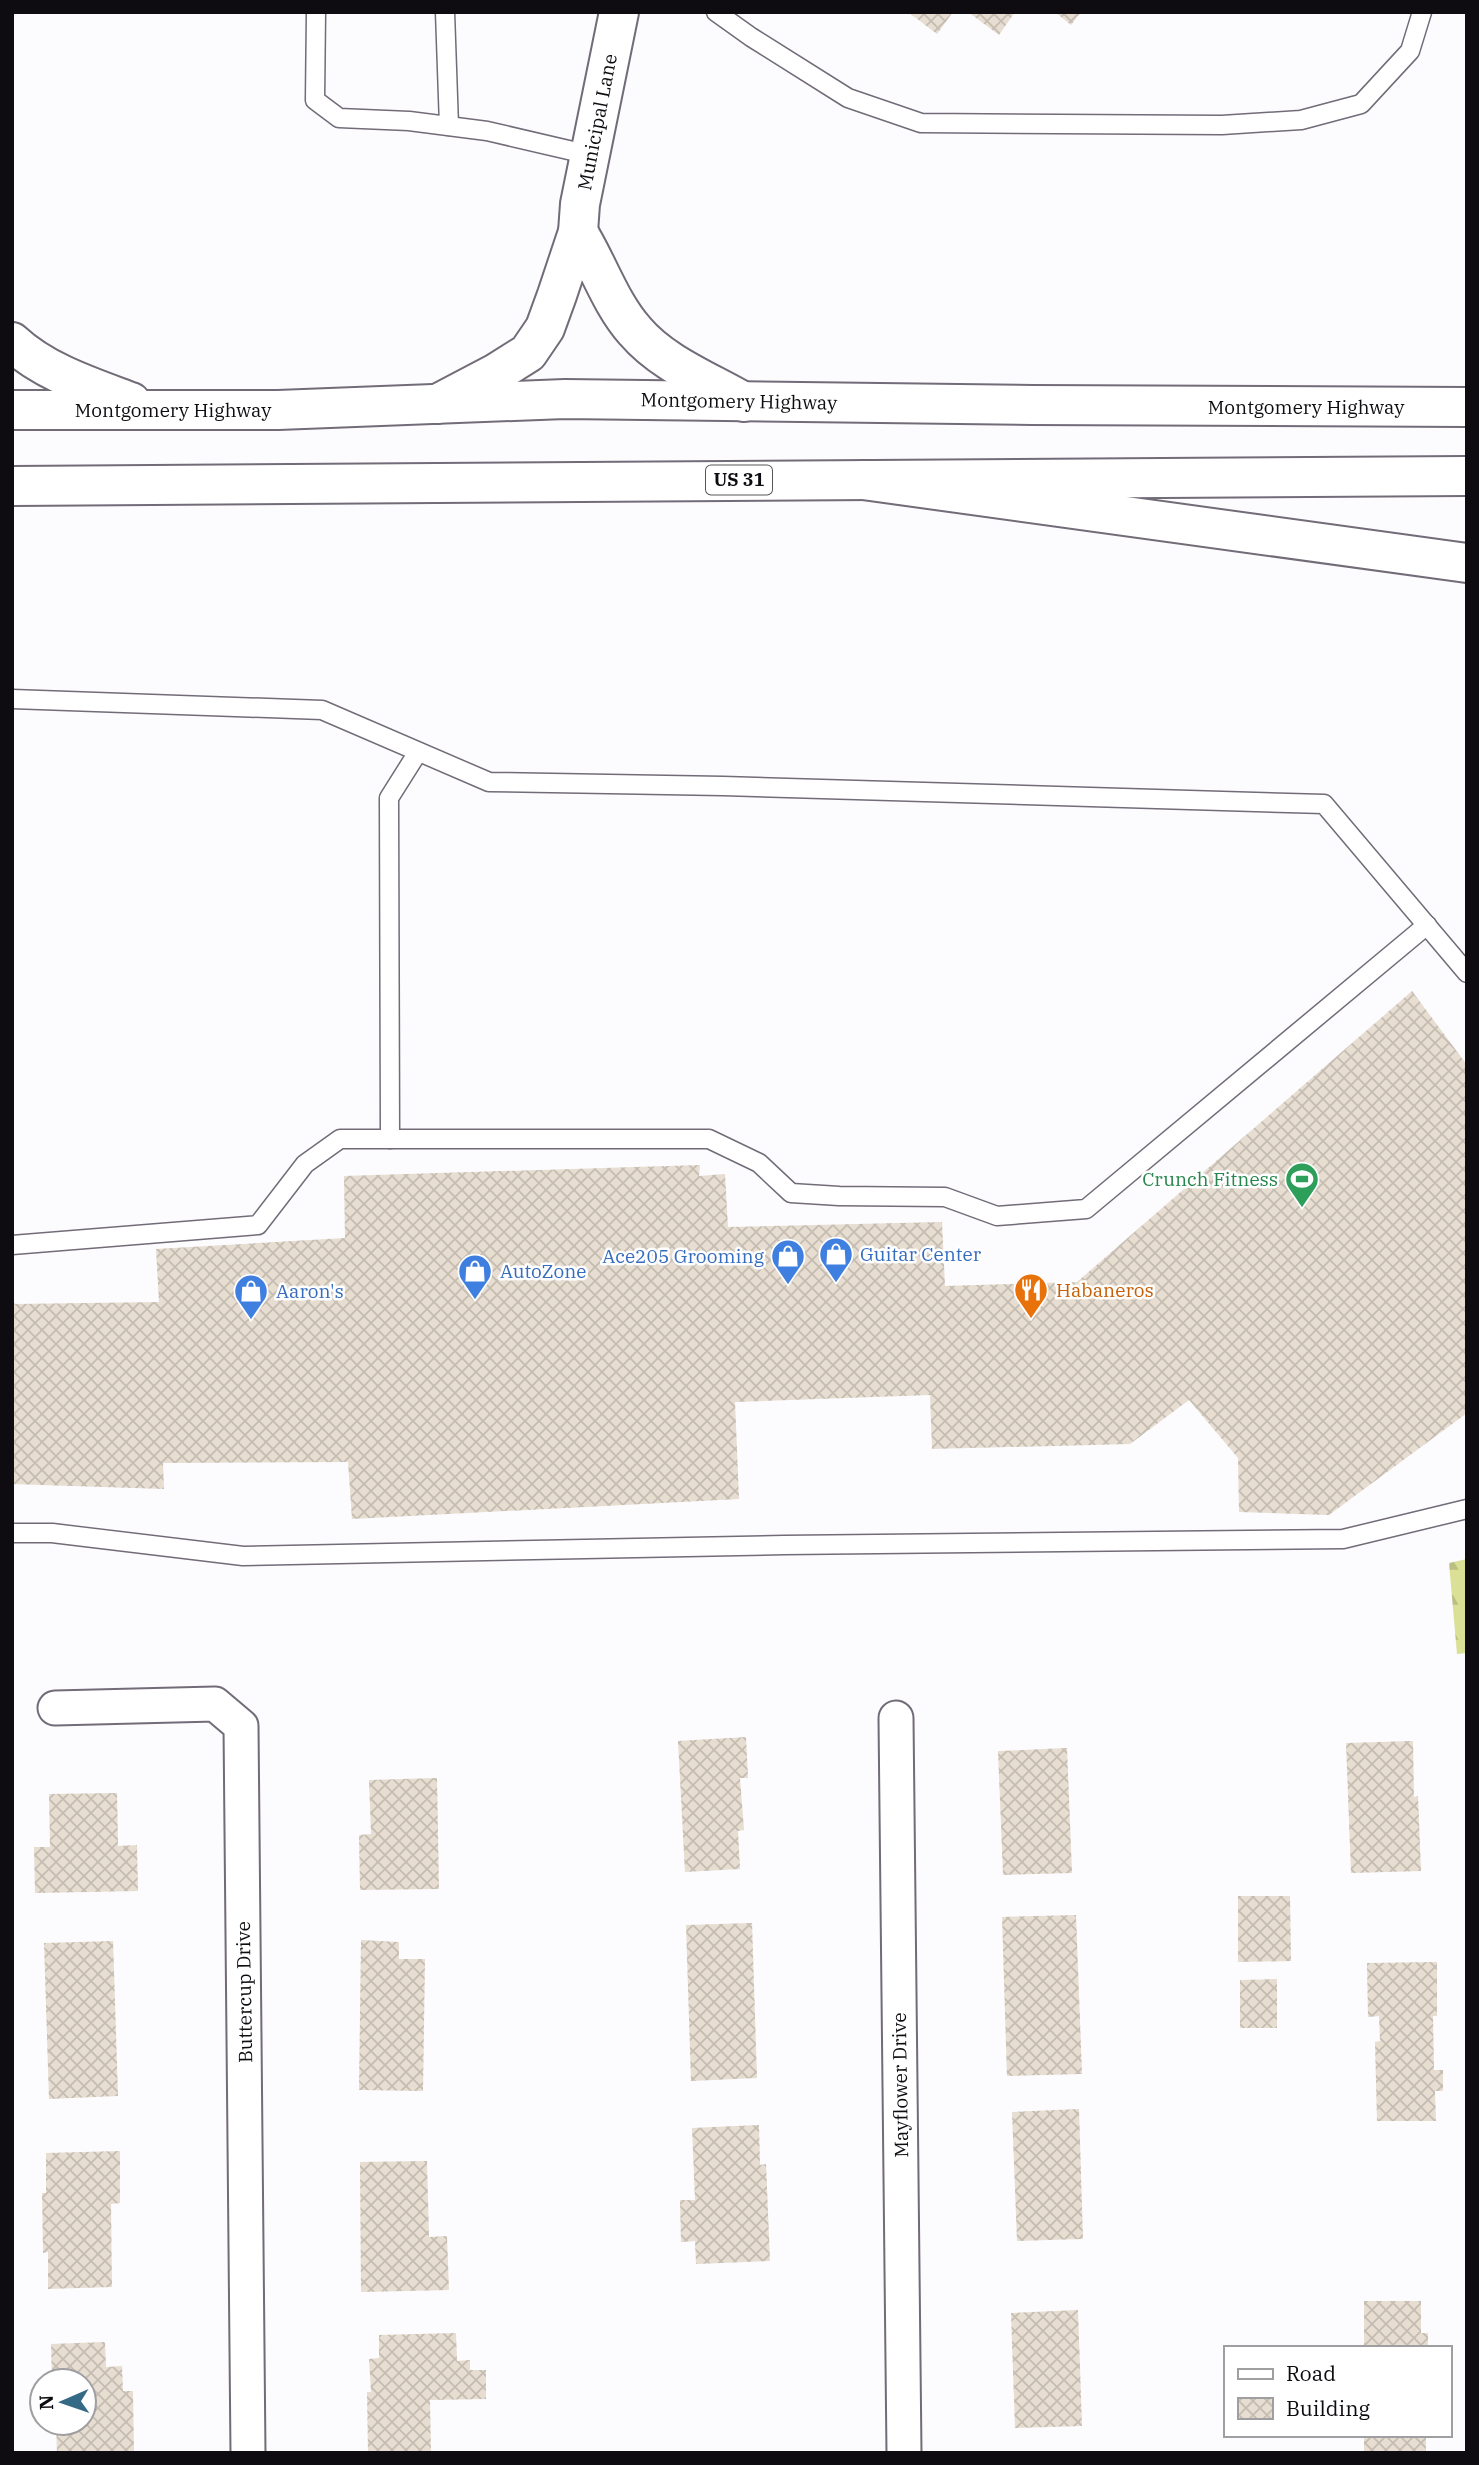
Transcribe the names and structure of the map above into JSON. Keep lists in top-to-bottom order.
{
  "streets": {
    "main road": ["Municipal Lane", "Montgomery Highway", "US 31"],
    "street": ["Buttercup Drive", "Mayflower Drive"]
  },
  "crossings": [
    ["Municipal Lane", "Montgomery Highway"]
  ],
  "places": {
    "sports": ["Crunch Fitness"],
    "shop": [
      "Guitar Center",
      "Ace205 Grooming",
      "AutoZone",
      "Aaron's"
    ],
    "restaurant": ["Habaneros"]
  },
  "legend": ["Road", "Building"],
  "north": "left"
}
